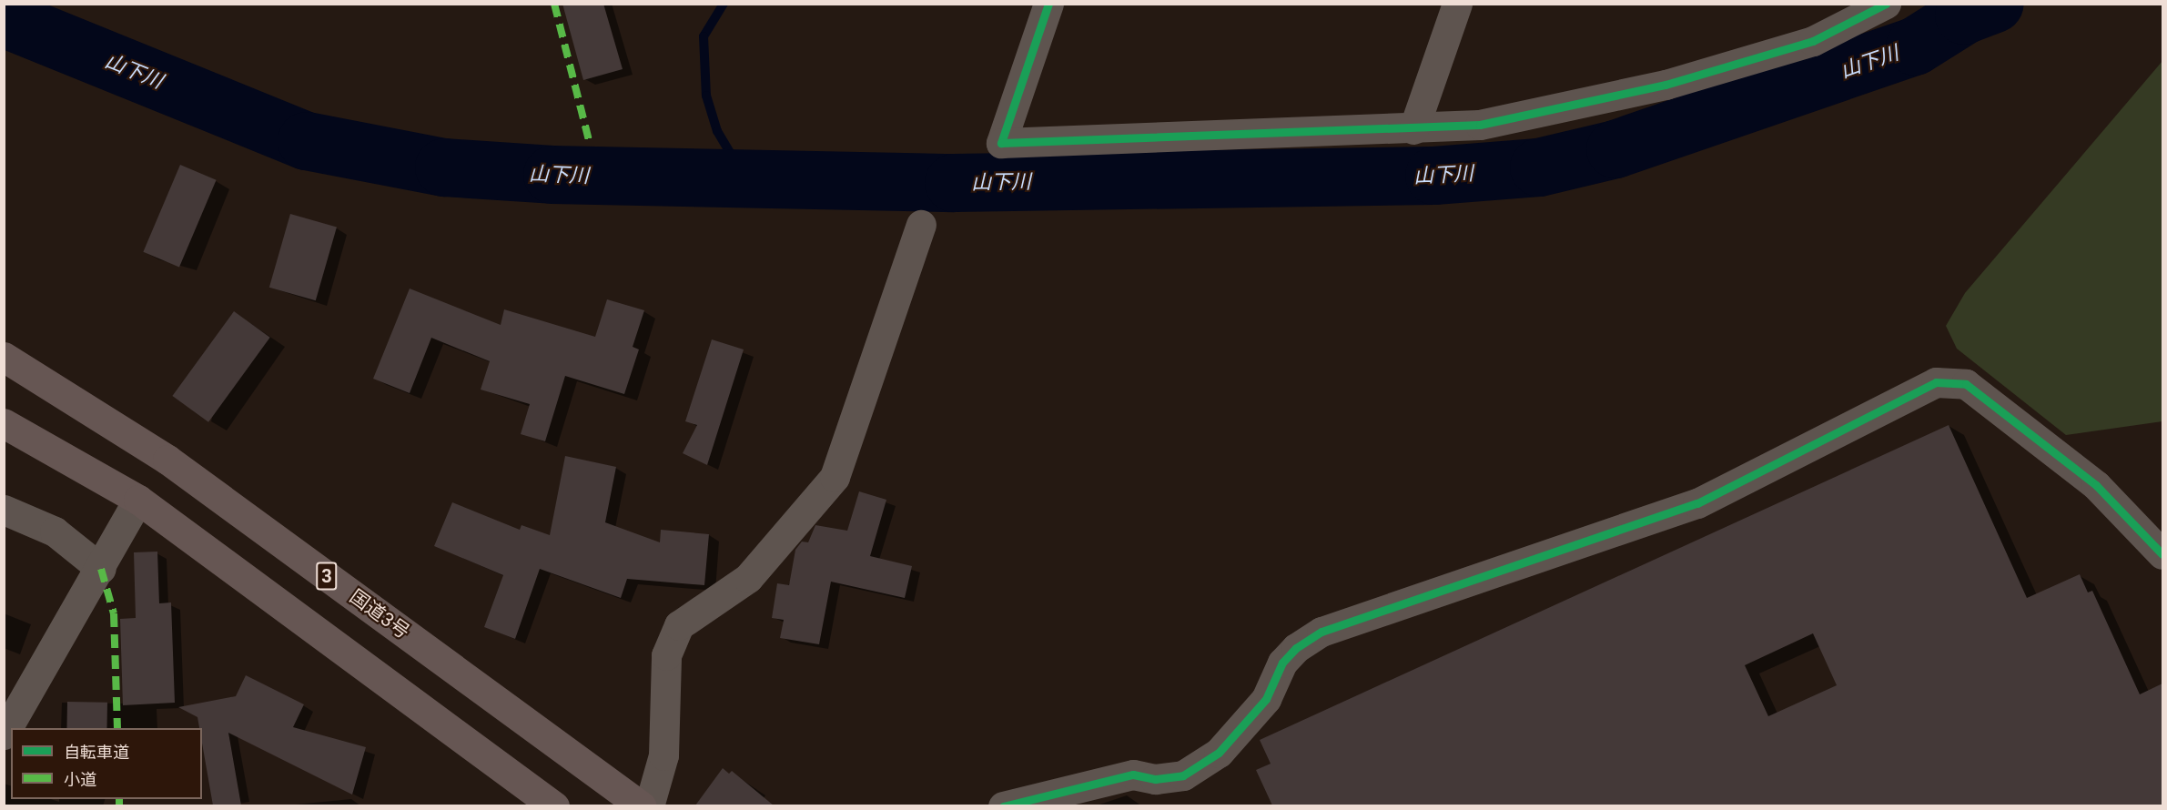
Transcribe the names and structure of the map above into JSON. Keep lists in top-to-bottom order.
{
  "streets": {
    "highway": ["3", "国道3号"]
  },
  "water": ["山下川"],
  "legend": ["自転車道", "小道"]
}
